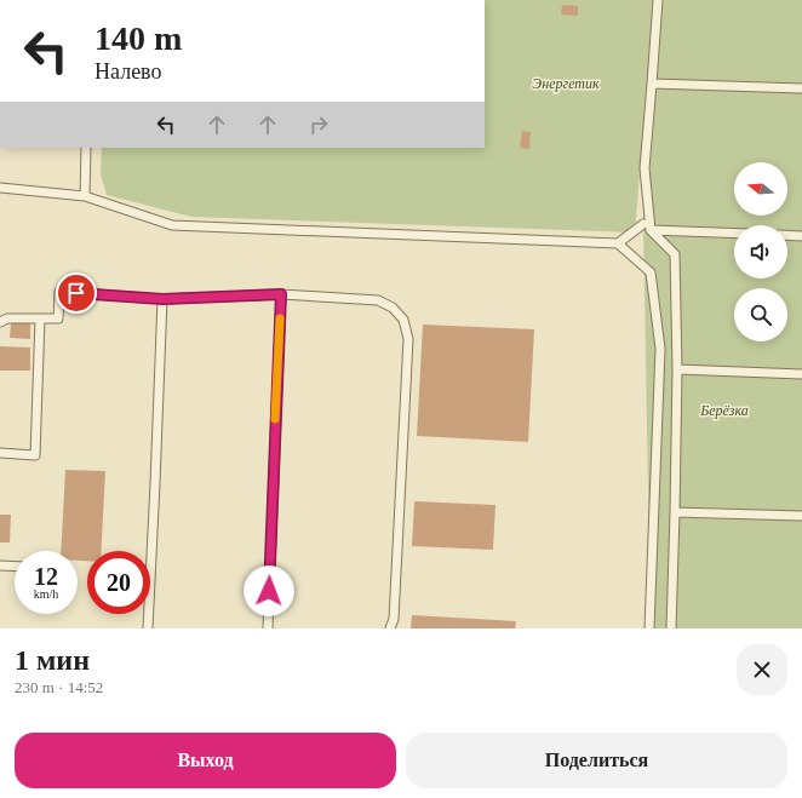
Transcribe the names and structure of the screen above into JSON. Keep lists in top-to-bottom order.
{
  "parks": ["Энергетик", "Берёзка"],
  "north": "left",
  "page": {
    "turn": ["140 m", "Налево"],
    "speed": "12 km/h",
    "limit": "20",
    "heading": ["1 мин", "230 m · 14:52"],
    "buttons": ["Выход", "Поделиться"]
  }
}
